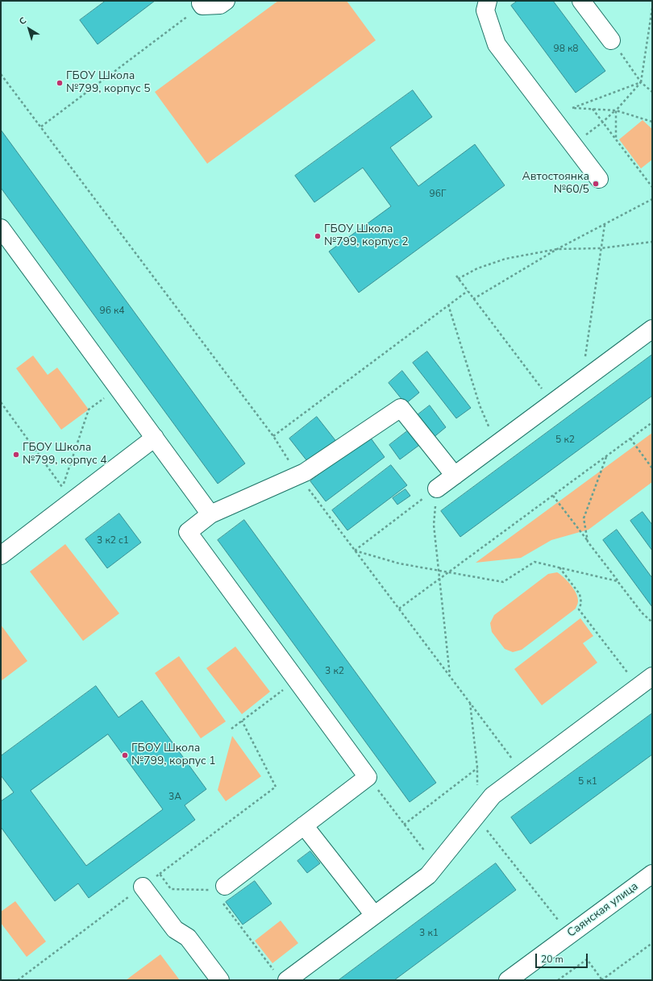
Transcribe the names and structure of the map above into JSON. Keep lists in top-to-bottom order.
{
  "streets": {
    "main road": ["Саянская улица"]
  },
  "places": [
    "ГБОУ Школа №799, корпус 5",
    "Автостоянка №60/5",
    "ГБОУ Школа №799, корпус 2",
    "ГБОУ Школа №799, корпус 4",
    "ГБОУ Школа №799, корпус 1"
  ],
  "house_numbers": [
    "98 к8",
    "96Г",
    "96 к4",
    "5 к2",
    "3 к2 с1",
    "3 к2",
    "5 к1",
    "3А",
    "3 к1"
  ],
  "scale_bar": "20 m",
  "north": "top left"
}
